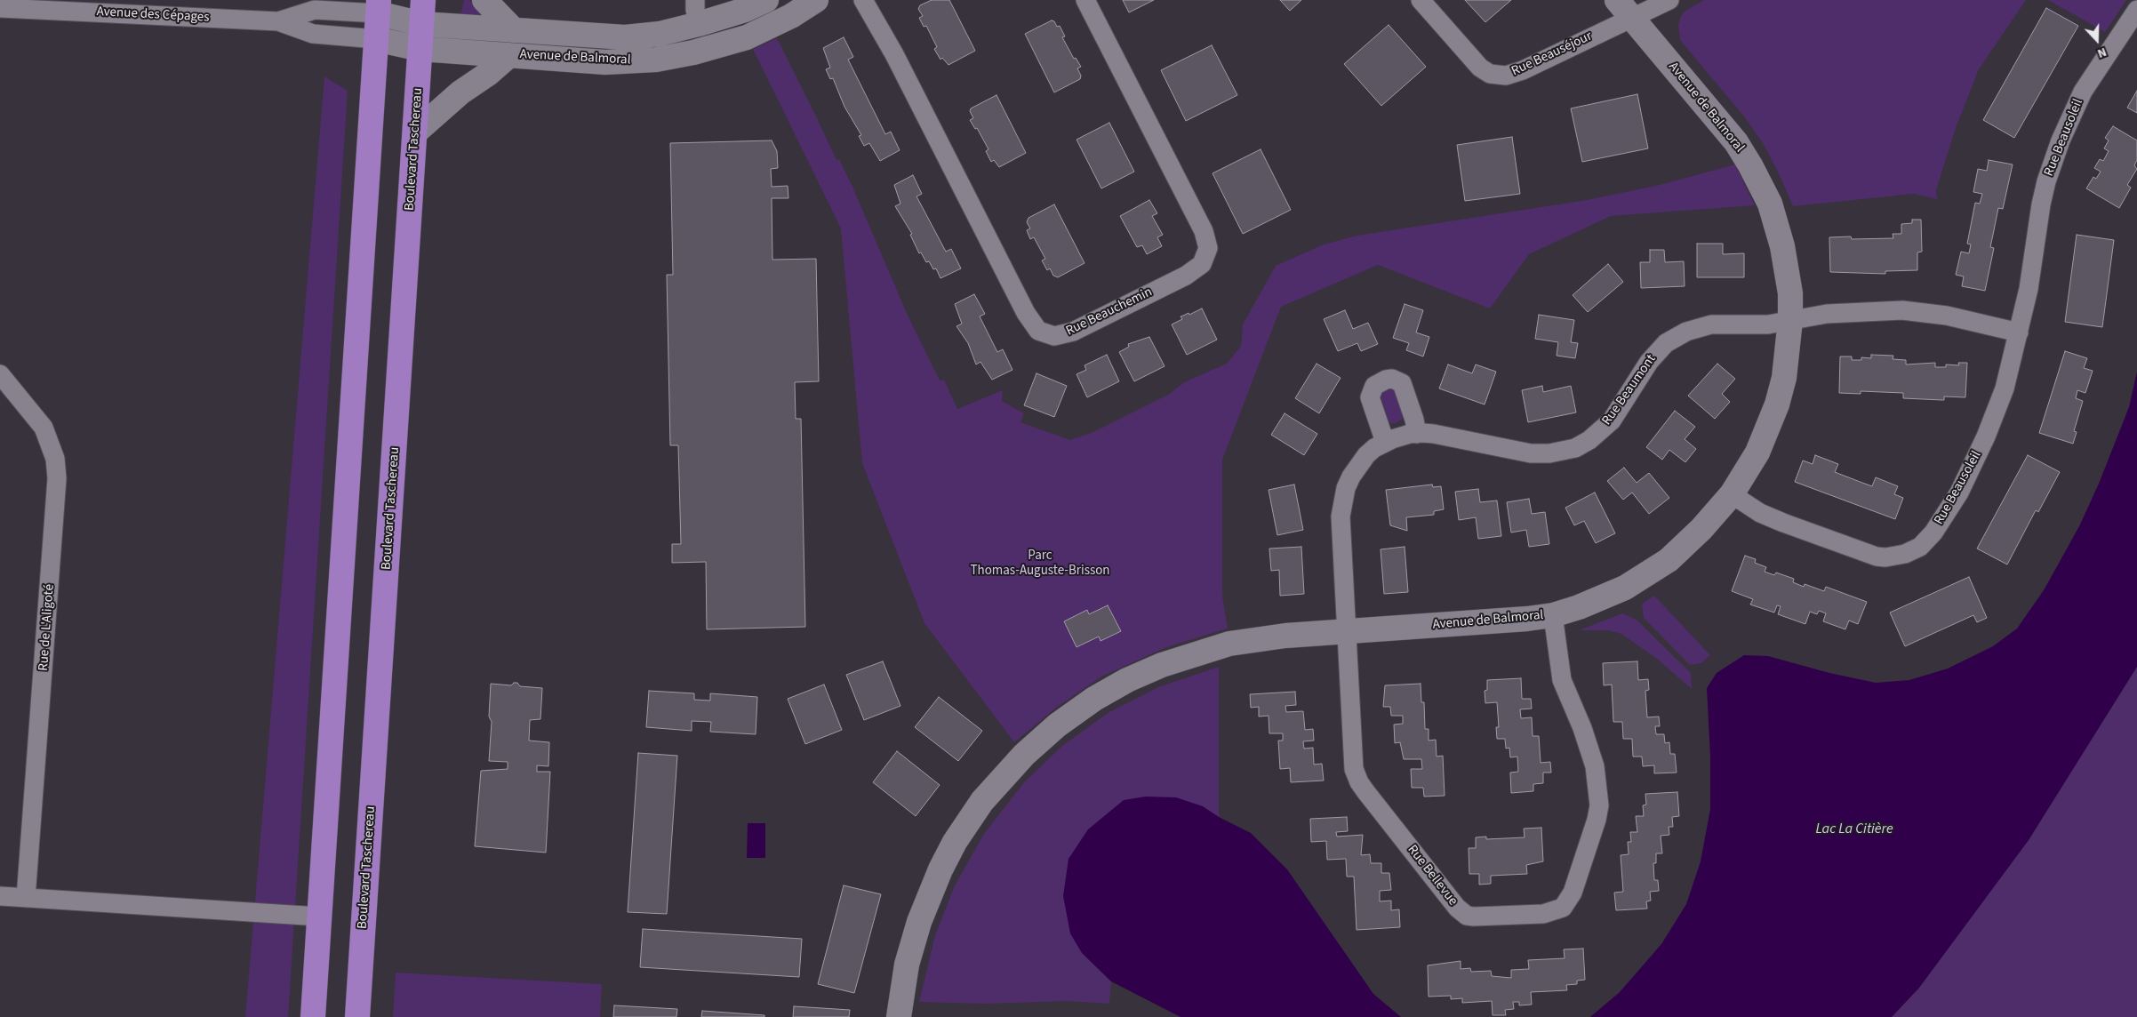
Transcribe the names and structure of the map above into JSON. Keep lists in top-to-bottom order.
{
  "streets": {
    "main road": ["Boulevard Taschereau"],
    "street": [
      "Avenue des Cépages",
      "Rue Beauséjour",
      "Avenue de Balmoral",
      "Rue Beausoleil",
      "Rue Beauchemin",
      "Rue Beaumont",
      "Rue de L'Aligoté",
      "Rue Bellevue"
    ]
  },
  "crossings": [
    ["Avenue des Cépages", "Avenue de Balmoral"],
    ["Rue Beauséjour", "Avenue de Balmoral"],
    ["Avenue de Balmoral", "Rue Beausoleil"],
    ["Avenue de Balmoral", "Boulevard Taschereau"],
    ["Avenue de Balmoral", "Rue Beaumont"],
    ["Avenue de Balmoral", "Rue Bellevue"],
    ["Rue Beaumont", "Rue Bellevue"]
  ],
  "water": ["Lac La Citière"],
  "parks": ["Parc Thomas-Auguste-Brisson"],
  "north": "bottom"
}
